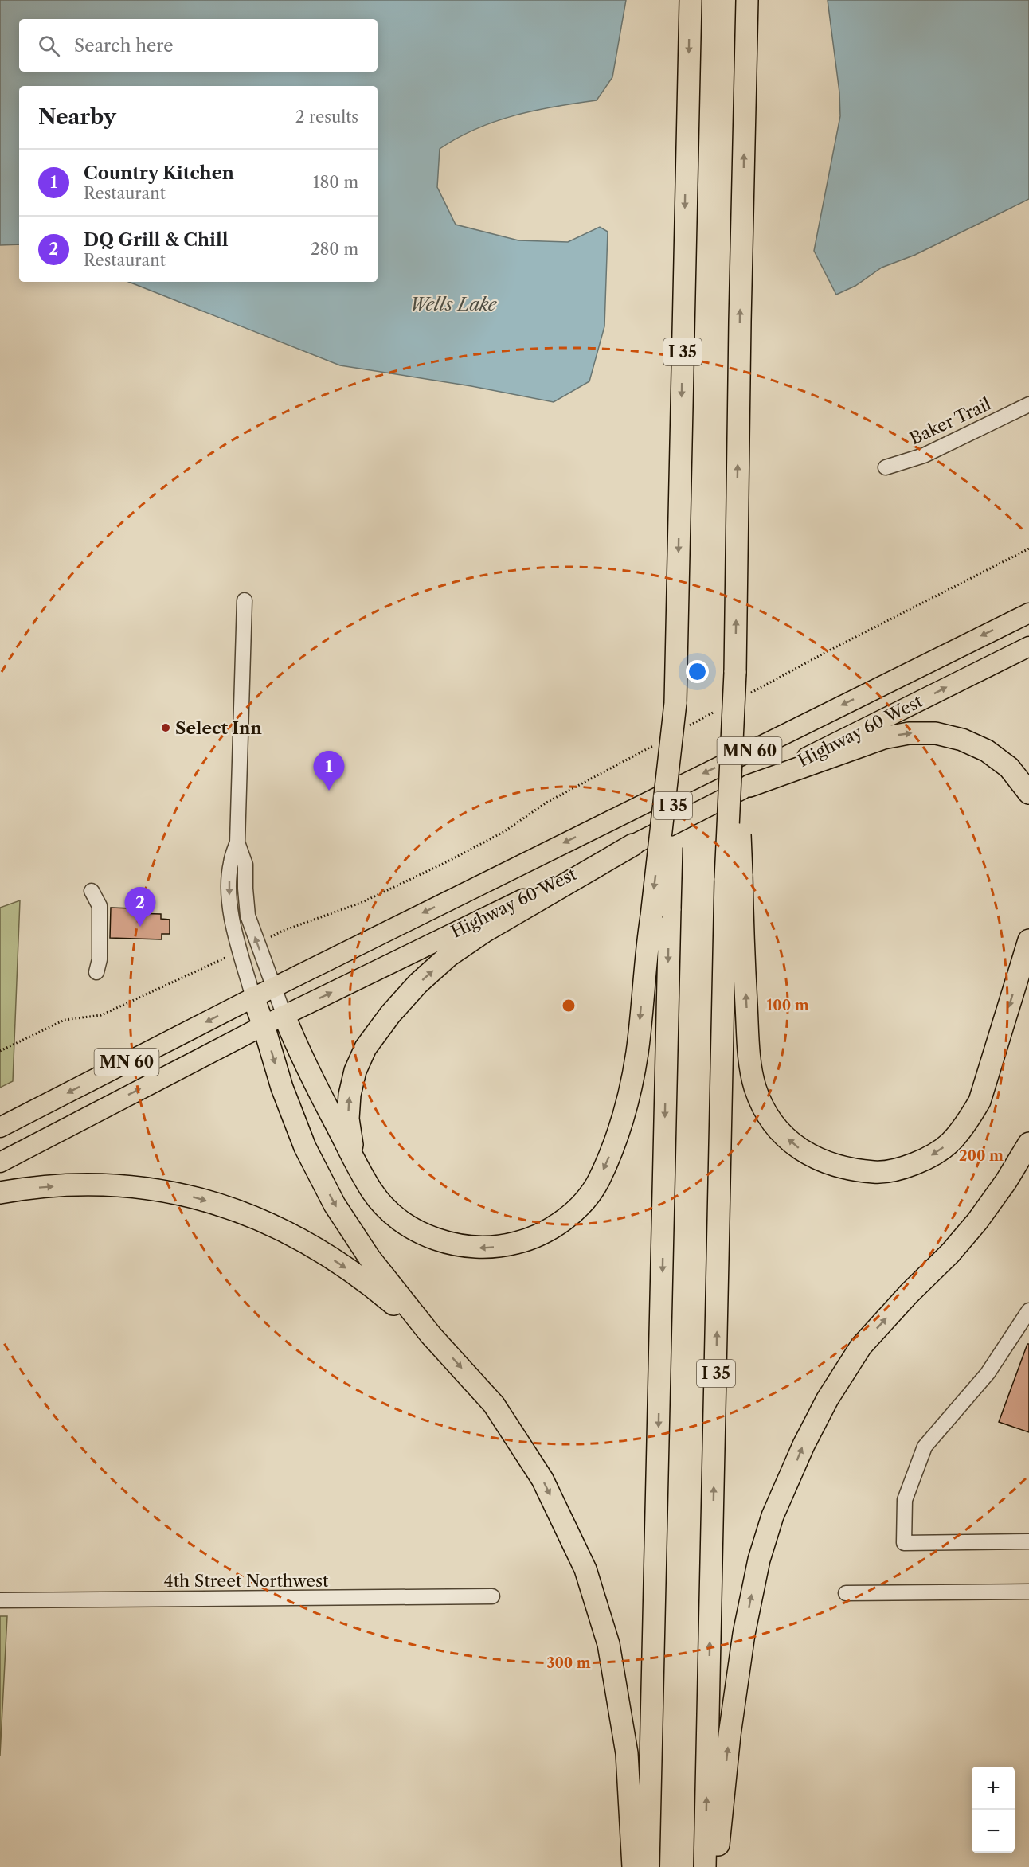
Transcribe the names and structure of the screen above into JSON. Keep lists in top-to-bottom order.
{
  "streets": {
    "highway": ["I 35"],
    "main road": ["Highway 60 West", "MN 60"],
    "street": ["Baker Trail", "4th Street Northwest"]
  },
  "water": ["Wells Lake"],
  "places": ["Select Inn"],
  "page": {
    "search": "Search here",
    "heading": ["Nearby", "2 results"],
    "list": [
      {
        "mark": "1",
        "name": "Country Kitchen",
        "note": "Restaurant",
        "value": "180 m"
      },
      {
        "mark": "2",
        "name": "DQ Grill & Chill",
        "note": "Restaurant",
        "value": "280 m"
      }
    ],
    "pins": ["1", "2"],
    "map_buttons": ["+", "−"]
  },
  "rings": ["100 m", "200 m", "300 m"]
}
